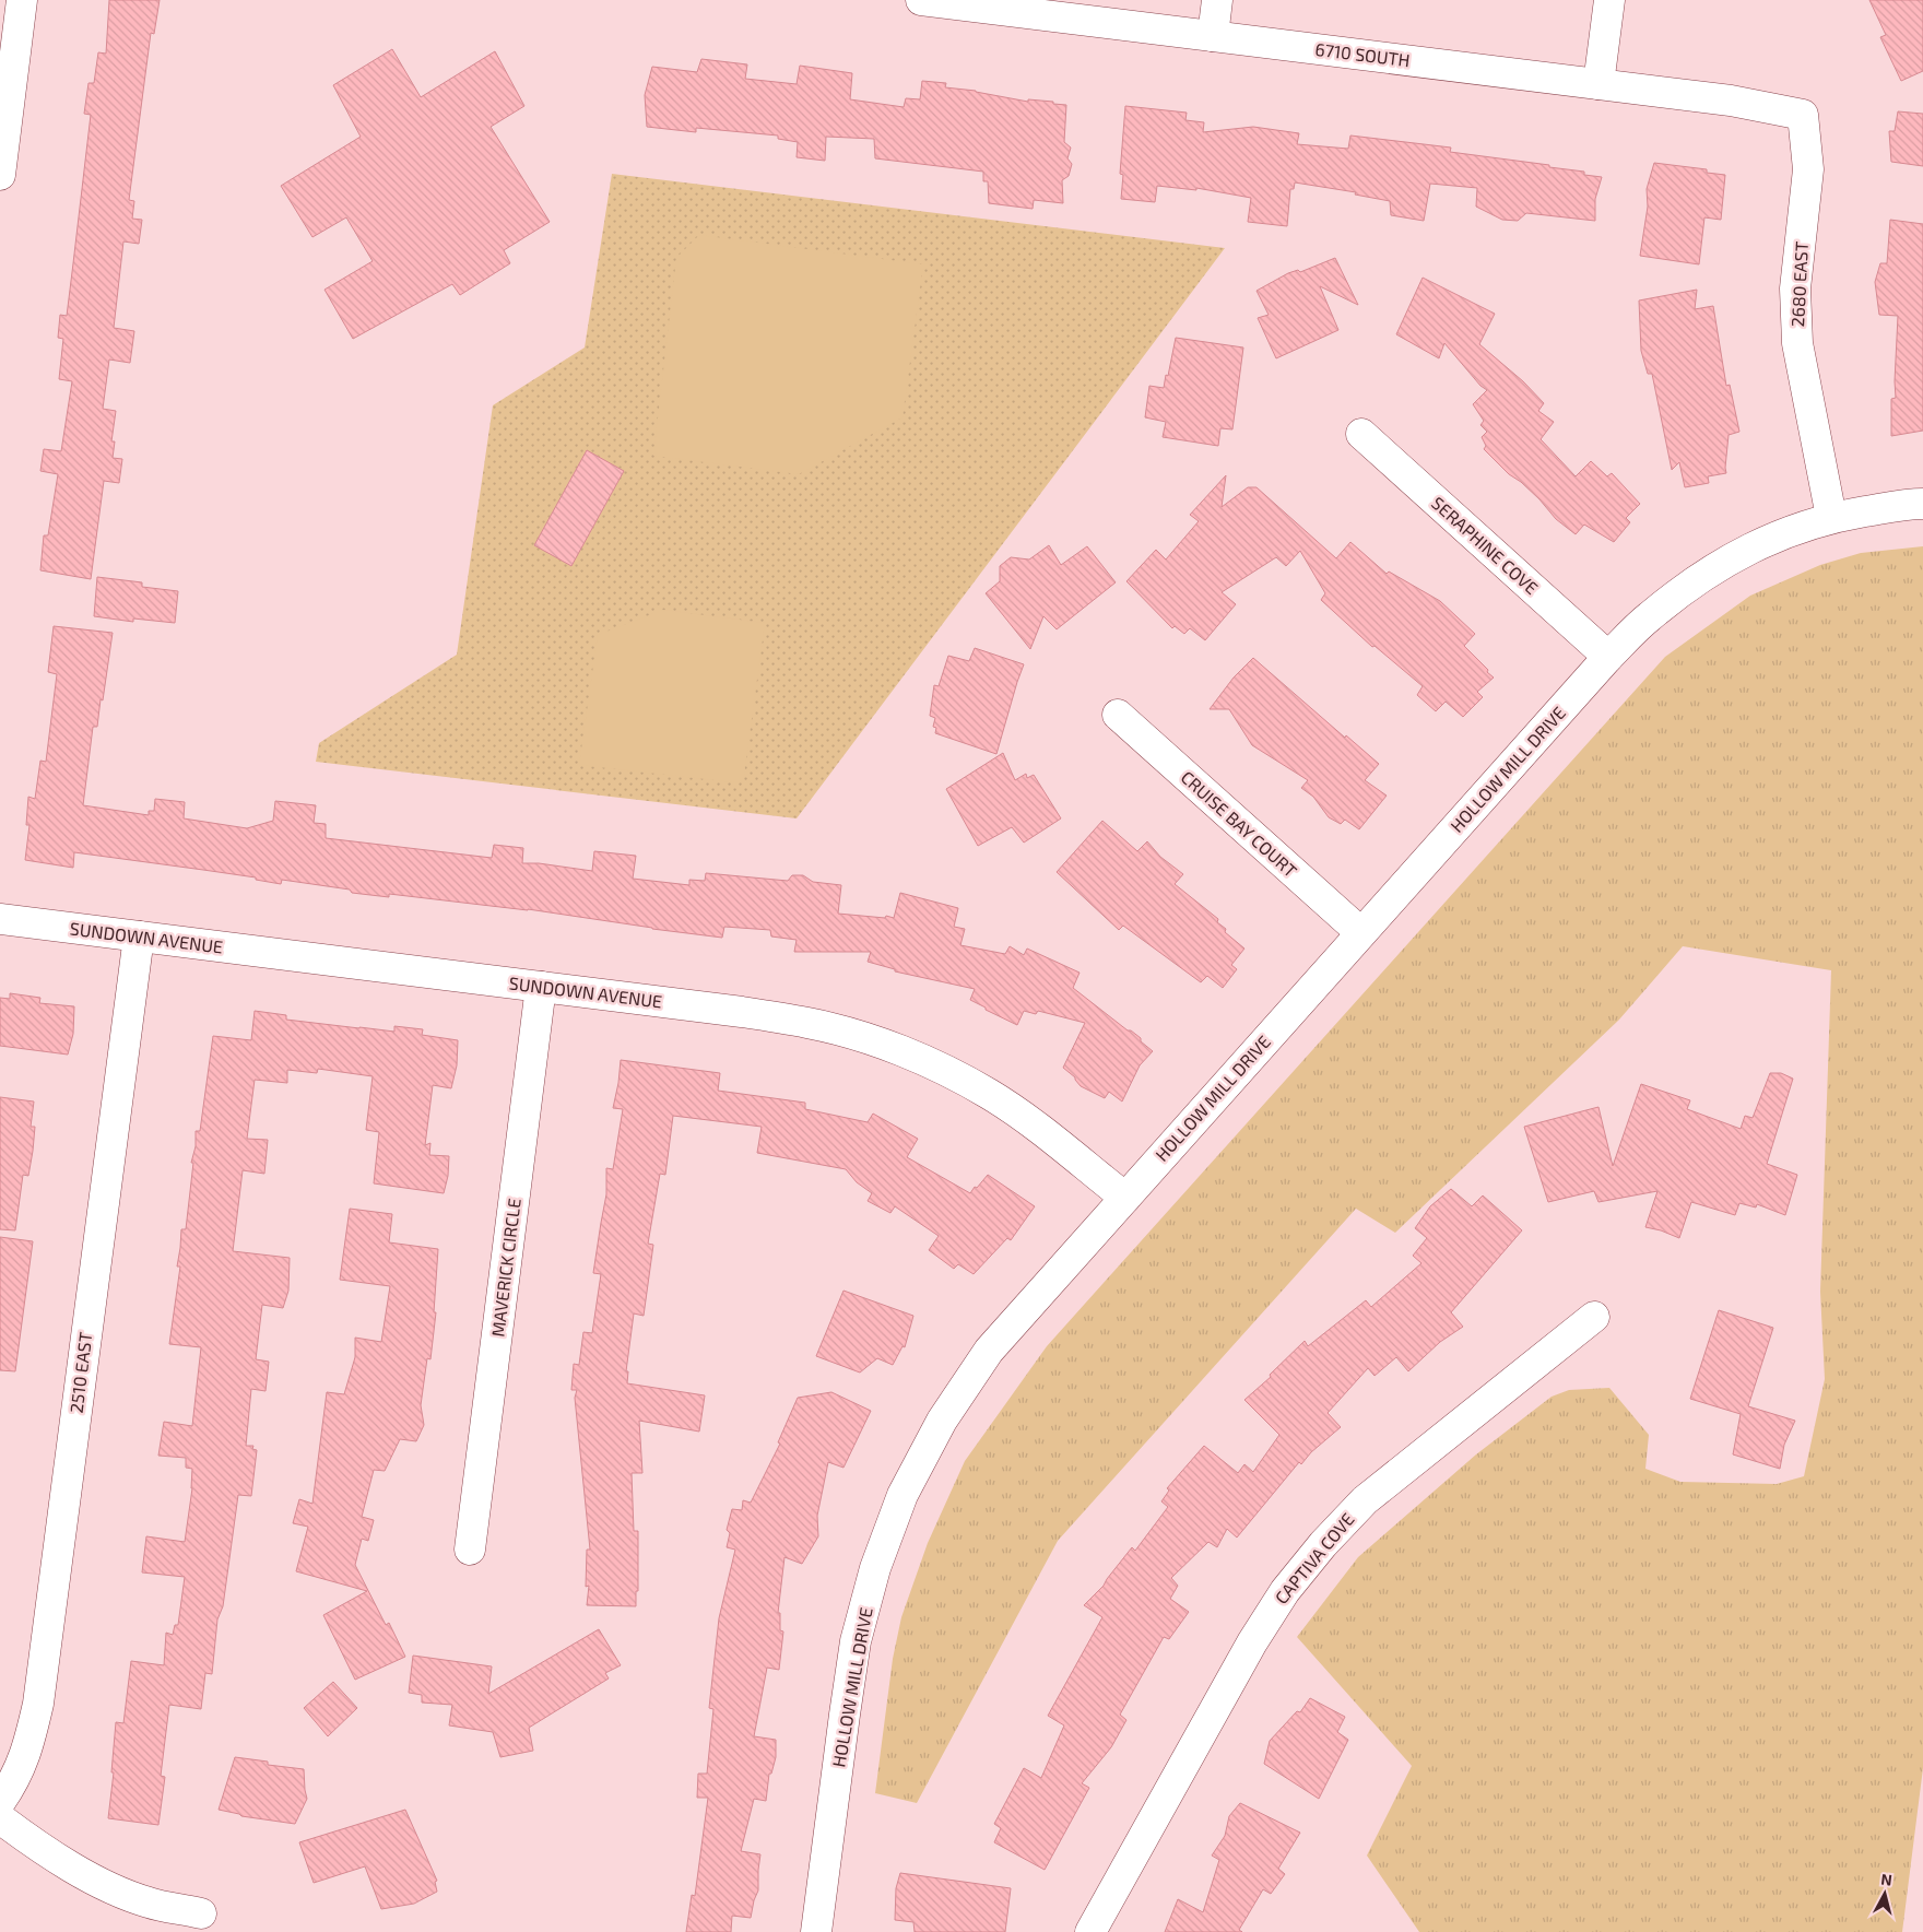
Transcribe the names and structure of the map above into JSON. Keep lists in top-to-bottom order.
{
  "streets": {
    "street": [
      "6710 SOUTH",
      "2680 EAST",
      "SERAPHINE COVE",
      "HOLLOW MILL DRIVE",
      "CRUISE BAY COURT",
      "SUNDOWN AVENUE",
      "MAVERICK CIRCLE",
      "2510 EAST",
      "CAPTIVA COVE"
    ]
  },
  "crossings": [
    ["6710 SOUTH", "2680 EAST"],
    ["2680 EAST", "HOLLOW MILL DRIVE"],
    ["SERAPHINE COVE", "HOLLOW MILL DRIVE"],
    ["HOLLOW MILL DRIVE", "CRUISE BAY COURT"],
    ["HOLLOW MILL DRIVE", "SUNDOWN AVENUE"],
    ["SUNDOWN AVENUE", "MAVERICK CIRCLE"],
    ["SUNDOWN AVENUE", "2510 EAST"]
  ],
  "north": "top"
}
